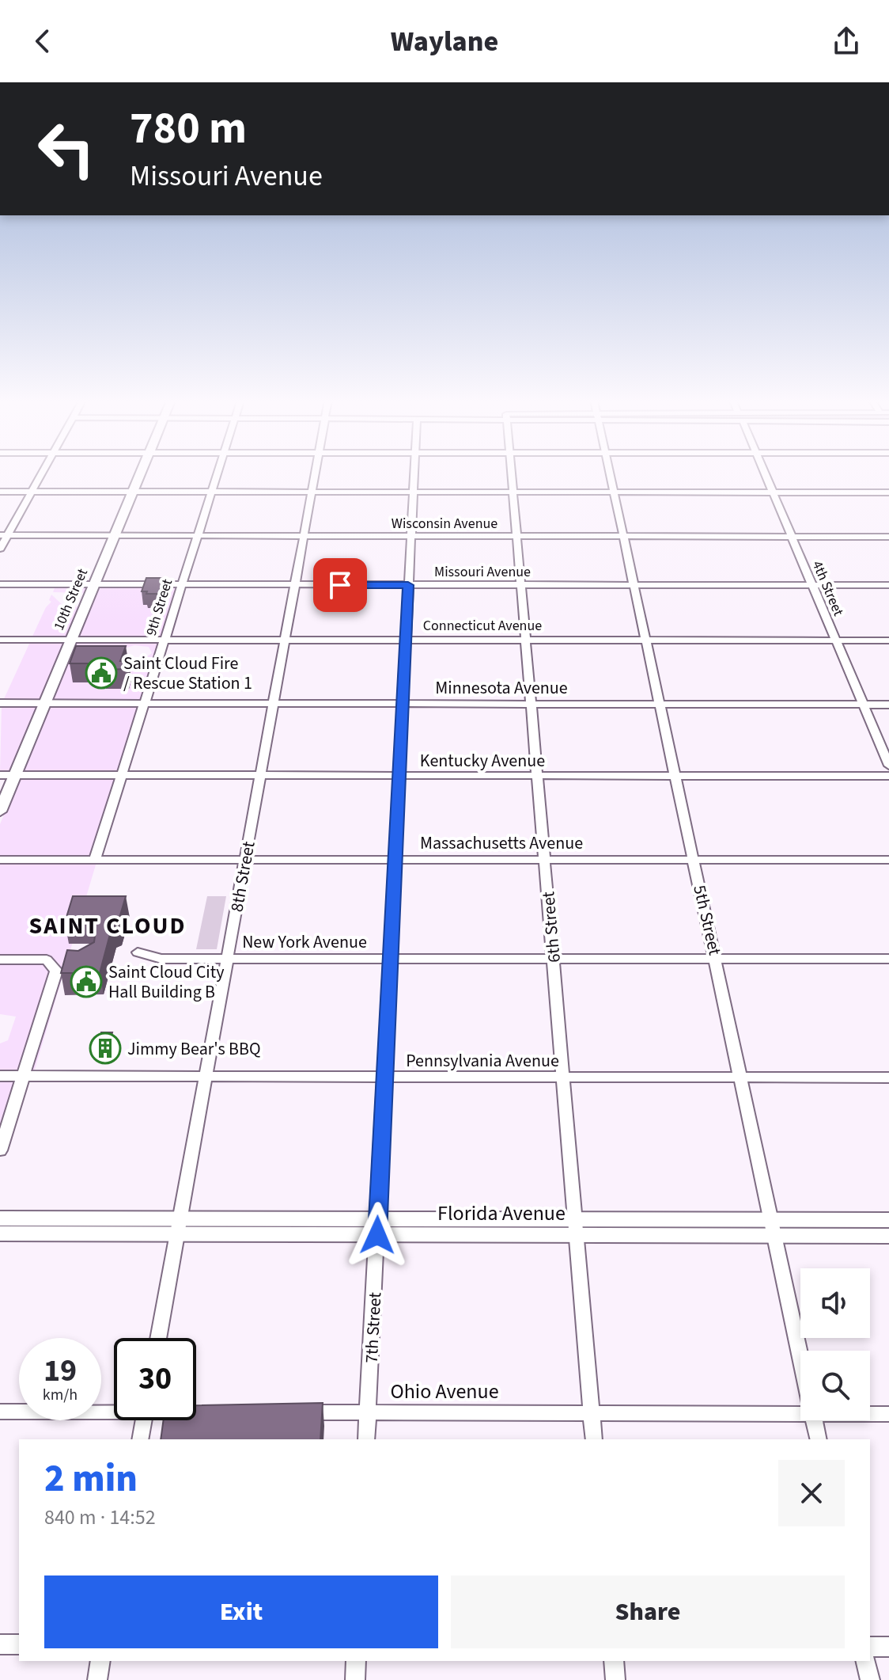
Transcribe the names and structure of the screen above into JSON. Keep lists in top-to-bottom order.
{
  "streets": {
    "street": [
      "Wisconsin Avenue",
      "Missouri Avenue",
      "4th Street",
      "10th Street",
      "9th Street",
      "Connecticut Avenue",
      "Minnesota Avenue",
      "Kentucky Avenue",
      "Massachusetts Avenue",
      "8th Street",
      "5th Street",
      "6th Street",
      "New York Avenue",
      "Pennsylvania Avenue",
      "Florida Avenue",
      "7th Street",
      "Ohio Avenue"
    ]
  },
  "crossings": [
    ["Wisconsin Avenue", "4th Street"],
    ["Wisconsin Avenue", "10th Street"],
    ["Wisconsin Avenue", "9th Street"],
    ["Wisconsin Avenue", "8th Street"],
    ["Wisconsin Avenue", "5th Street"],
    ["Wisconsin Avenue", "6th Street"],
    ["Wisconsin Avenue", "7th Street"],
    ["Missouri Avenue", "4th Street"],
    ["Missouri Avenue", "10th Street"],
    ["Missouri Avenue", "9th Street"],
    ["Missouri Avenue", "8th Street"],
    ["Missouri Avenue", "5th Street"],
    ["Missouri Avenue", "6th Street"],
    ["Missouri Avenue", "7th Street"],
    ["4th Street", "Connecticut Avenue"],
    ["4th Street", "Minnesota Avenue"],
    ["10th Street", "Connecticut Avenue"],
    ["10th Street", "Minnesota Avenue"],
    ["10th Street", "Kentucky Avenue"],
    ["9th Street", "Connecticut Avenue"],
    ["9th Street", "Minnesota Avenue"],
    ["9th Street", "Kentucky Avenue"],
    ["9th Street", "Massachusetts Avenue"],
    ["Connecticut Avenue", "8th Street"],
    ["Connecticut Avenue", "5th Street"],
    ["Connecticut Avenue", "6th Street"],
    ["Connecticut Avenue", "7th Street"],
    ["Minnesota Avenue", "8th Street"],
    ["Minnesota Avenue", "5th Street"],
    ["Minnesota Avenue", "6th Street"],
    ["Minnesota Avenue", "7th Street"],
    ["Kentucky Avenue", "8th Street"],
    ["Kentucky Avenue", "5th Street"],
    ["Kentucky Avenue", "6th Street"],
    ["Kentucky Avenue", "7th Street"],
    ["Massachusetts Avenue", "8th Street"],
    ["Massachusetts Avenue", "5th Street"],
    ["Massachusetts Avenue", "6th Street"],
    ["Massachusetts Avenue", "7th Street"],
    ["8th Street", "New York Avenue"],
    ["8th Street", "Pennsylvania Avenue"],
    ["8th Street", "Florida Avenue"],
    ["5th Street", "New York Avenue"],
    ["5th Street", "Pennsylvania Avenue"],
    ["5th Street", "Florida Avenue"],
    ["6th Street", "New York Avenue"],
    ["6th Street", "Pennsylvania Avenue"],
    ["6th Street", "Florida Avenue"],
    ["6th Street", "Ohio Avenue"],
    ["New York Avenue", "7th Street"],
    ["Pennsylvania Avenue", "7th Street"],
    ["Florida Avenue", "7th Street"],
    ["7th Street", "Ohio Avenue"]
  ],
  "districts": ["SAINT CLOUD"],
  "places": {
    "public building": ["Saint Cloud Fire / Rescue Station 1", "Saint Cloud City Hall Building B"],
    "building": ["Jimmy Bear's BBQ"]
  },
  "page": {
    "header": "Waylane",
    "turn": ["780 m", "Missouri Avenue"],
    "speed": "19 km/h",
    "limit": "30",
    "heading": ["2 min", "840 m · 14:52"],
    "buttons": ["Exit", "Share"]
  }
}
